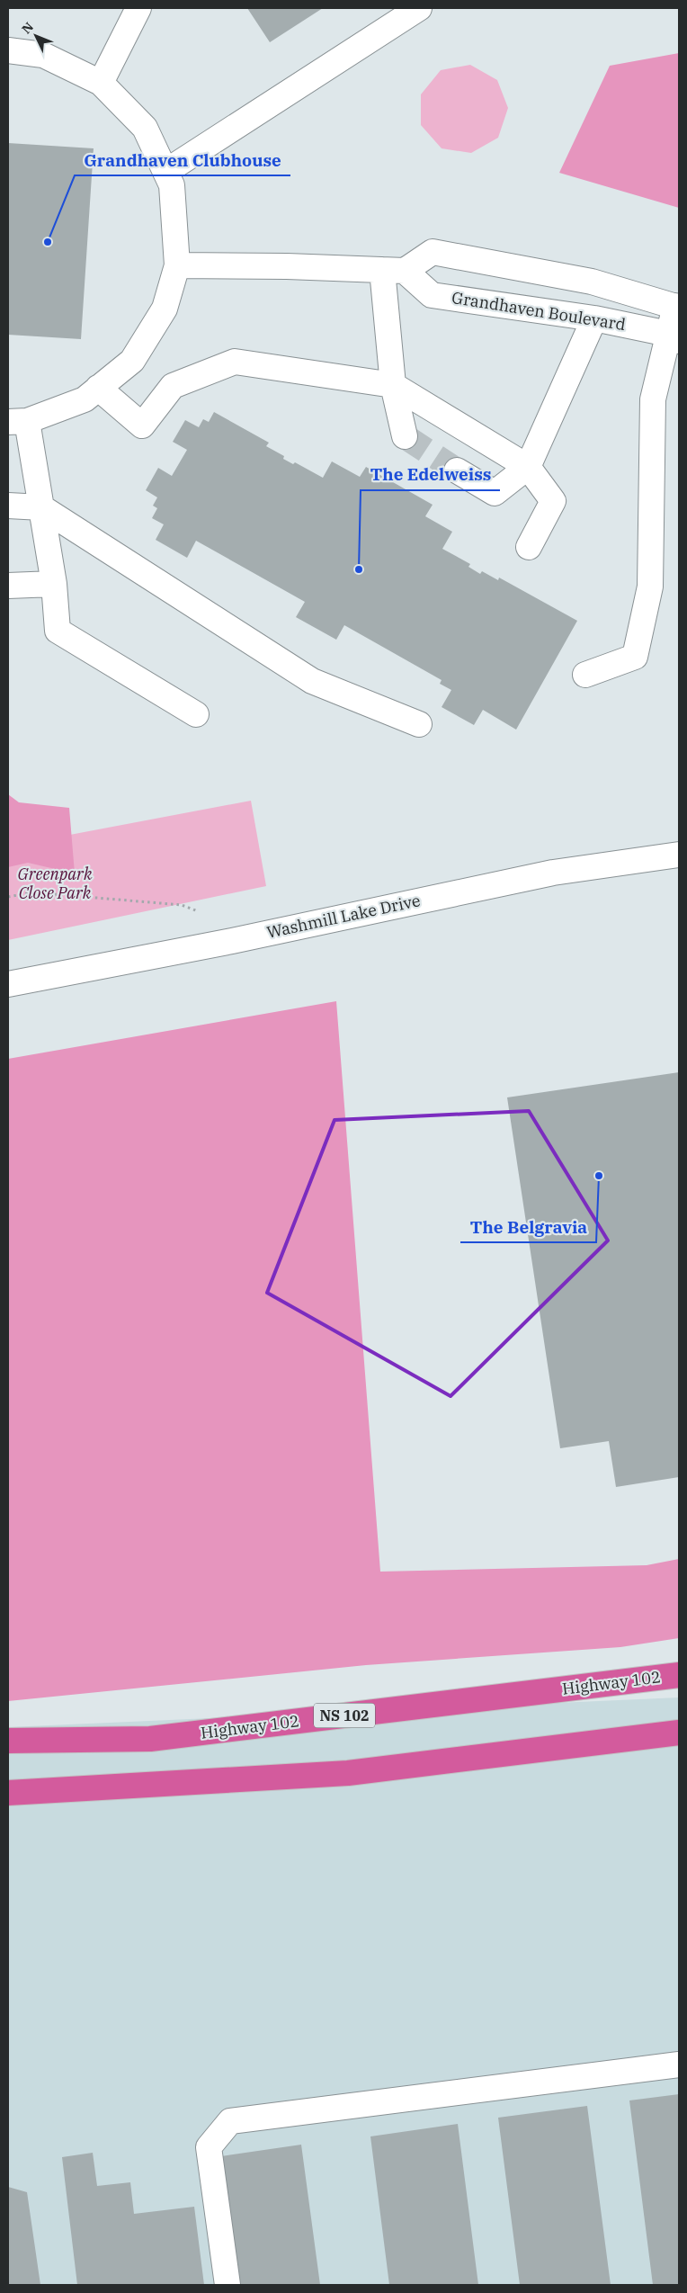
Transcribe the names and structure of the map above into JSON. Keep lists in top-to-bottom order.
{
  "streets": {
    "highway": ["Highway 102", "NS 102"],
    "street": ["Grandhaven Boulevard", "Washmill Lake Drive"]
  },
  "parks": ["Greenpark Close Park"],
  "places": ["Grandhaven Clubhouse", "The Edelweiss", "The Belgravia"],
  "north": "top left"
}
